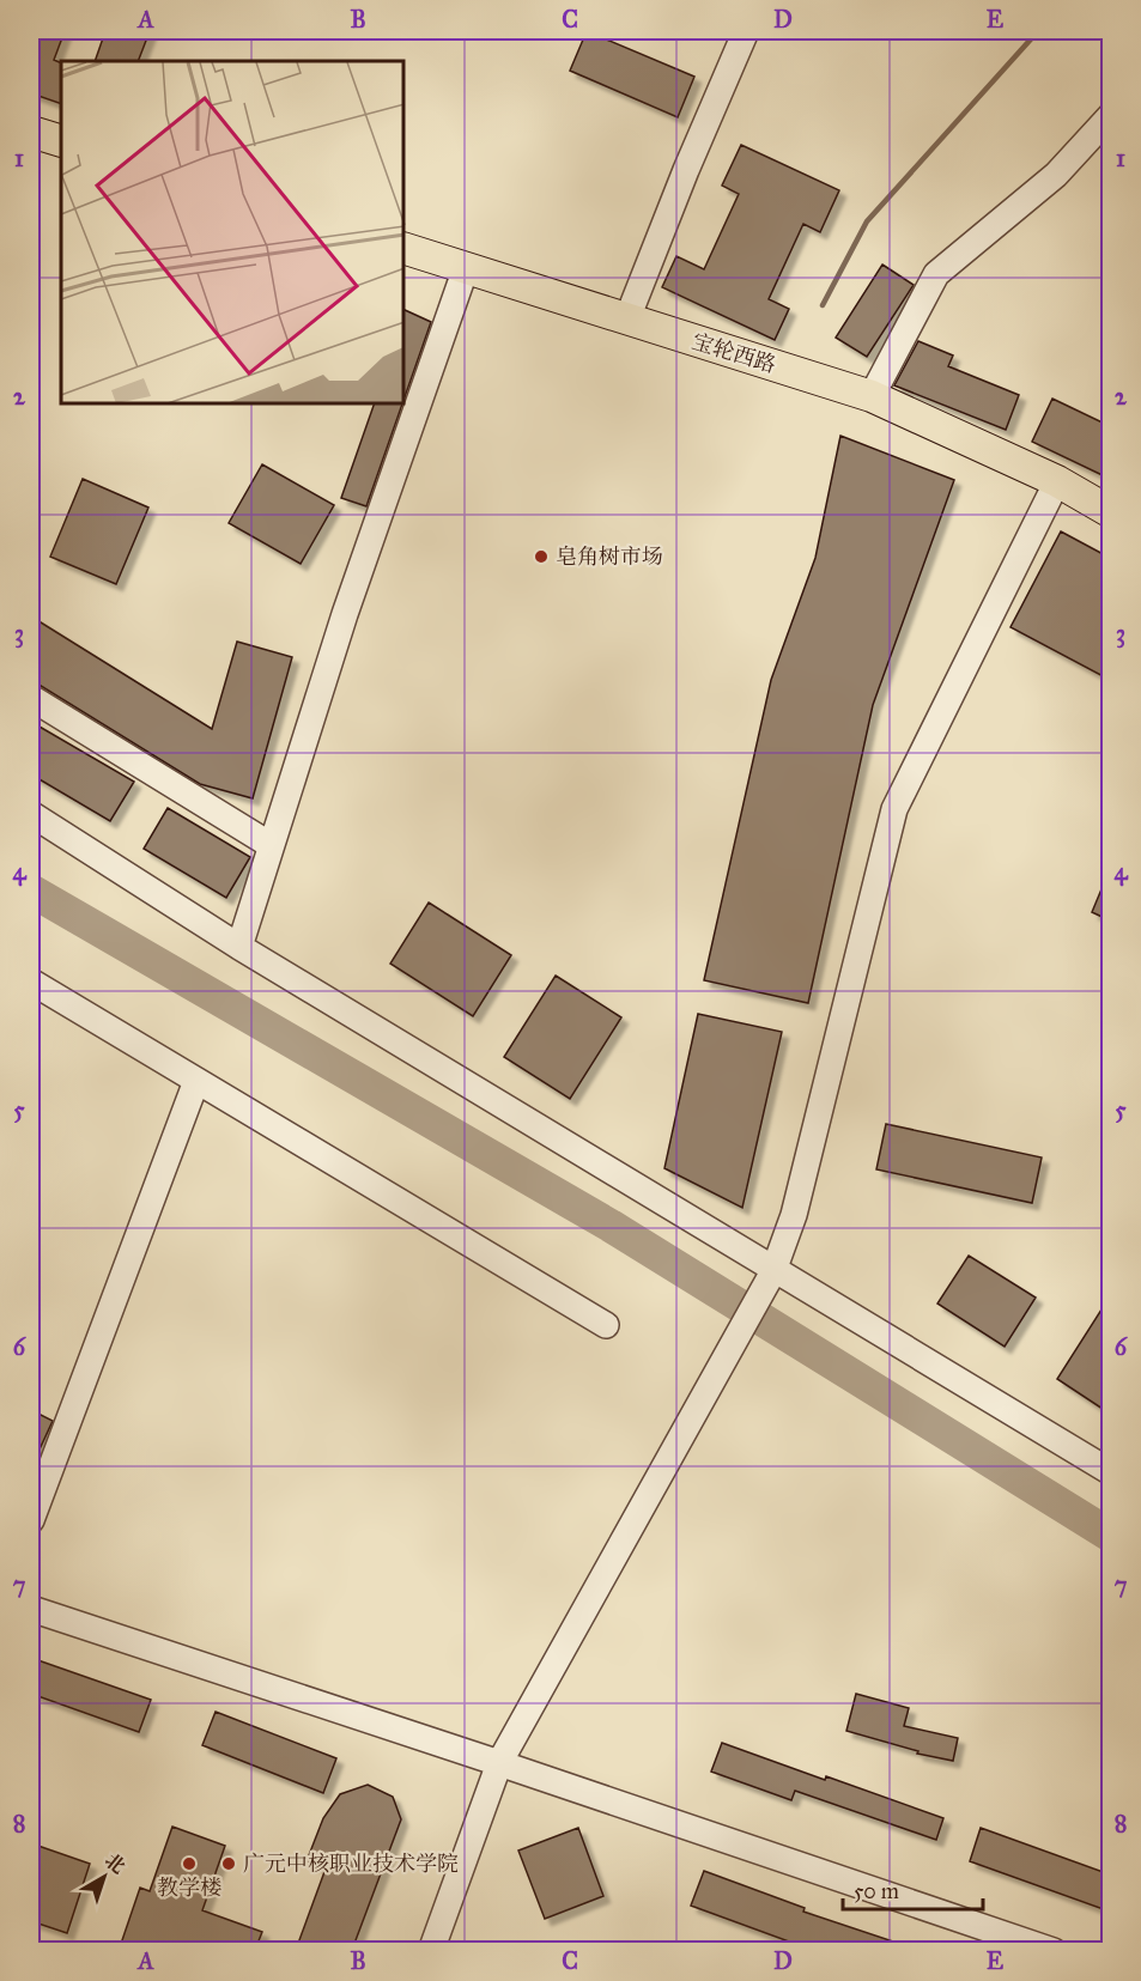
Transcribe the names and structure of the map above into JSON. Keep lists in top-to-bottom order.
{
  "streets": {
    "main road": ["宝轮西路"]
  },
  "places": ["皂角树市场", "教学楼", "广元中核职业技术学院"],
  "scale_bar": "50 m",
  "north": "top right",
  "grid": {
    "columns": [
      "A",
      "B",
      "C",
      "D",
      "E"
    ],
    "rows": [
      "1",
      "2",
      "3",
      "4",
      "5",
      "6",
      "7",
      "8"
    ]
  }
}
